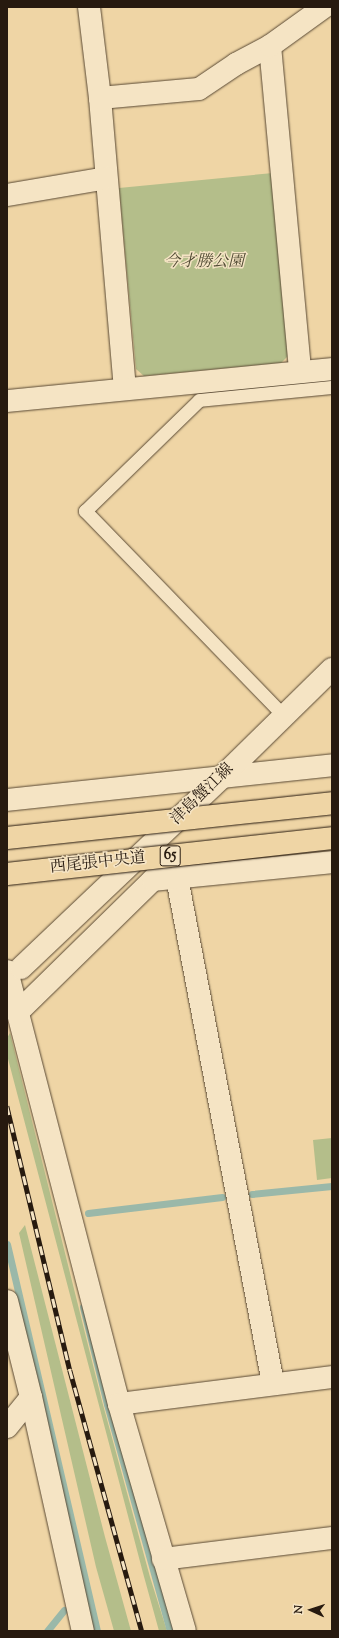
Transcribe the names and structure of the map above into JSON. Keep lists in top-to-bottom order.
{
  "streets": {
    "main road": ["65", "西尾張中央道"],
    "street": ["津島蟹江線"]
  },
  "parks": ["今才勝公園"],
  "north": "left"
}
